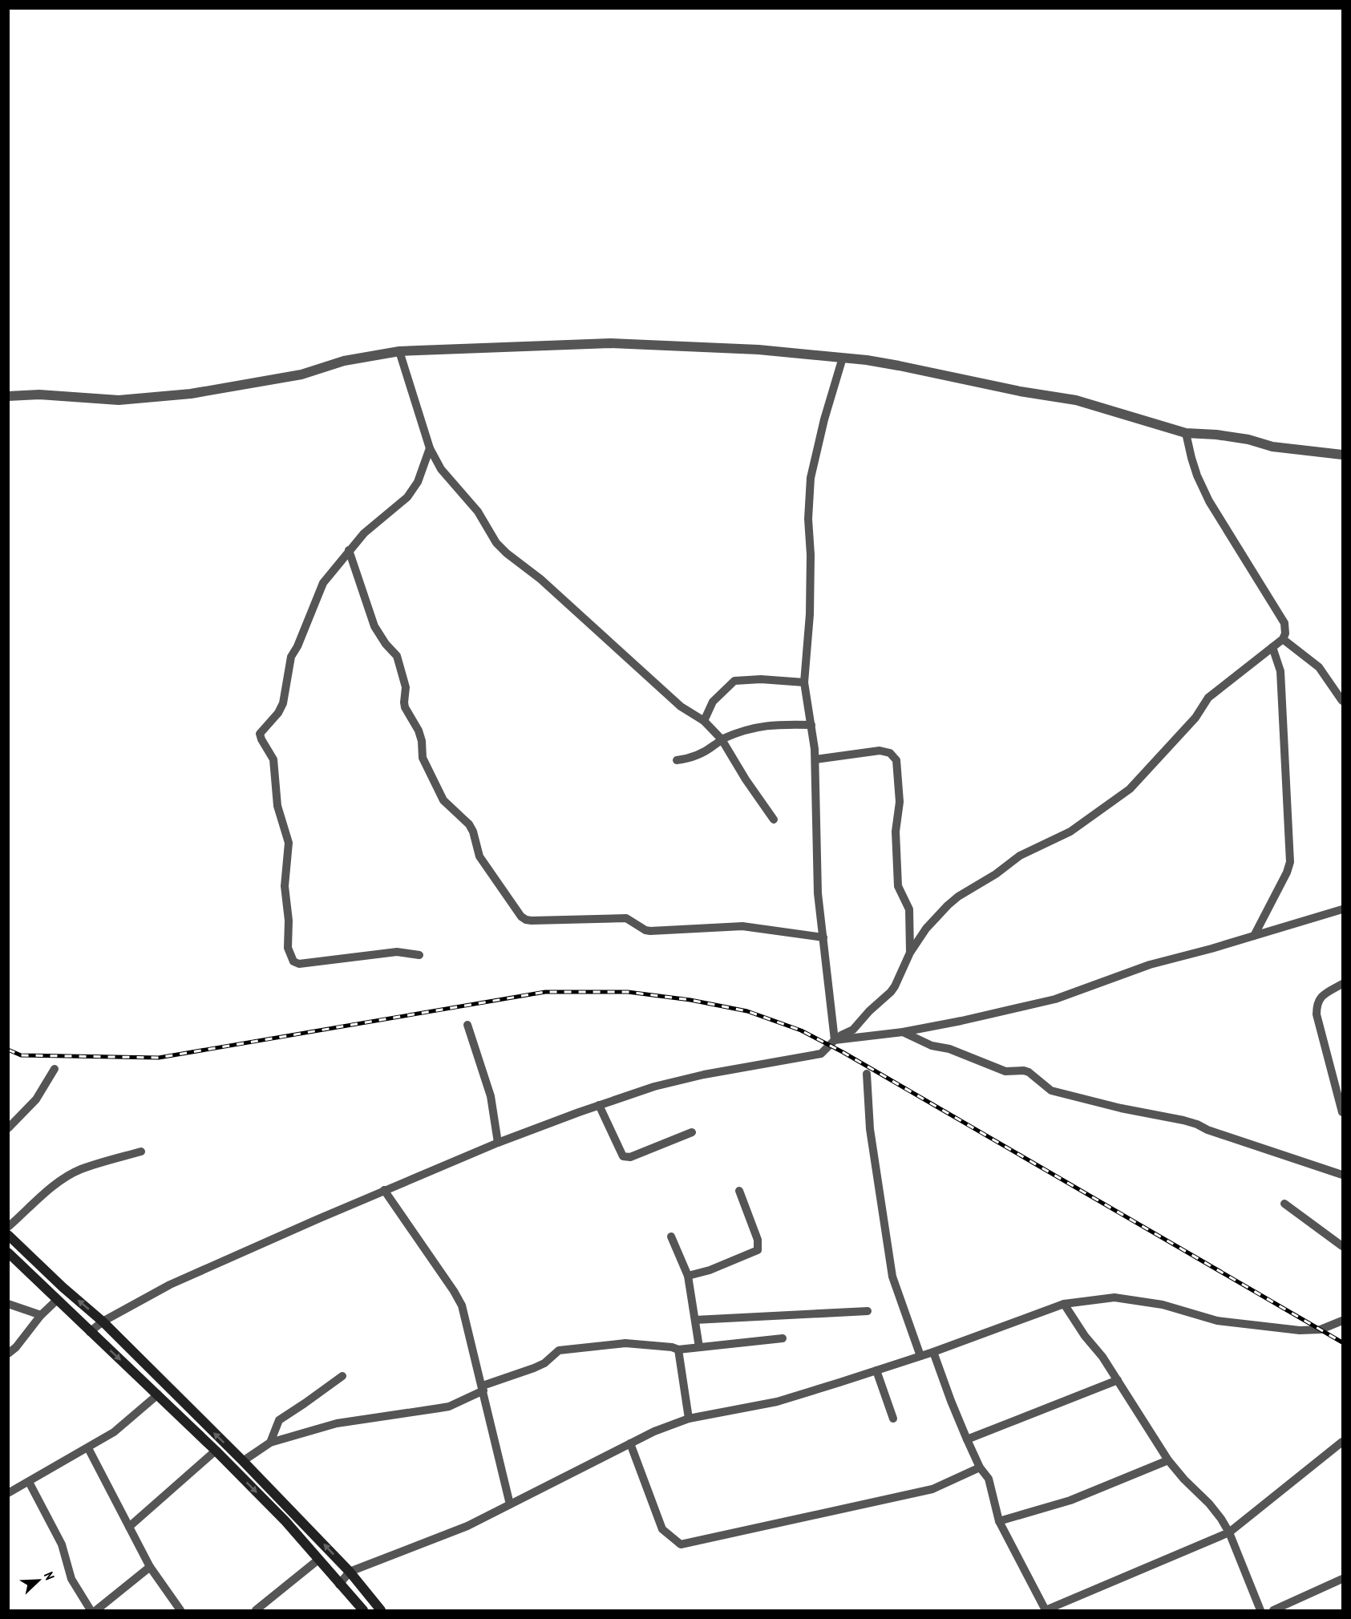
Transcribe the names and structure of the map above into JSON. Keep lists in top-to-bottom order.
{
  "north": "top right"
}
